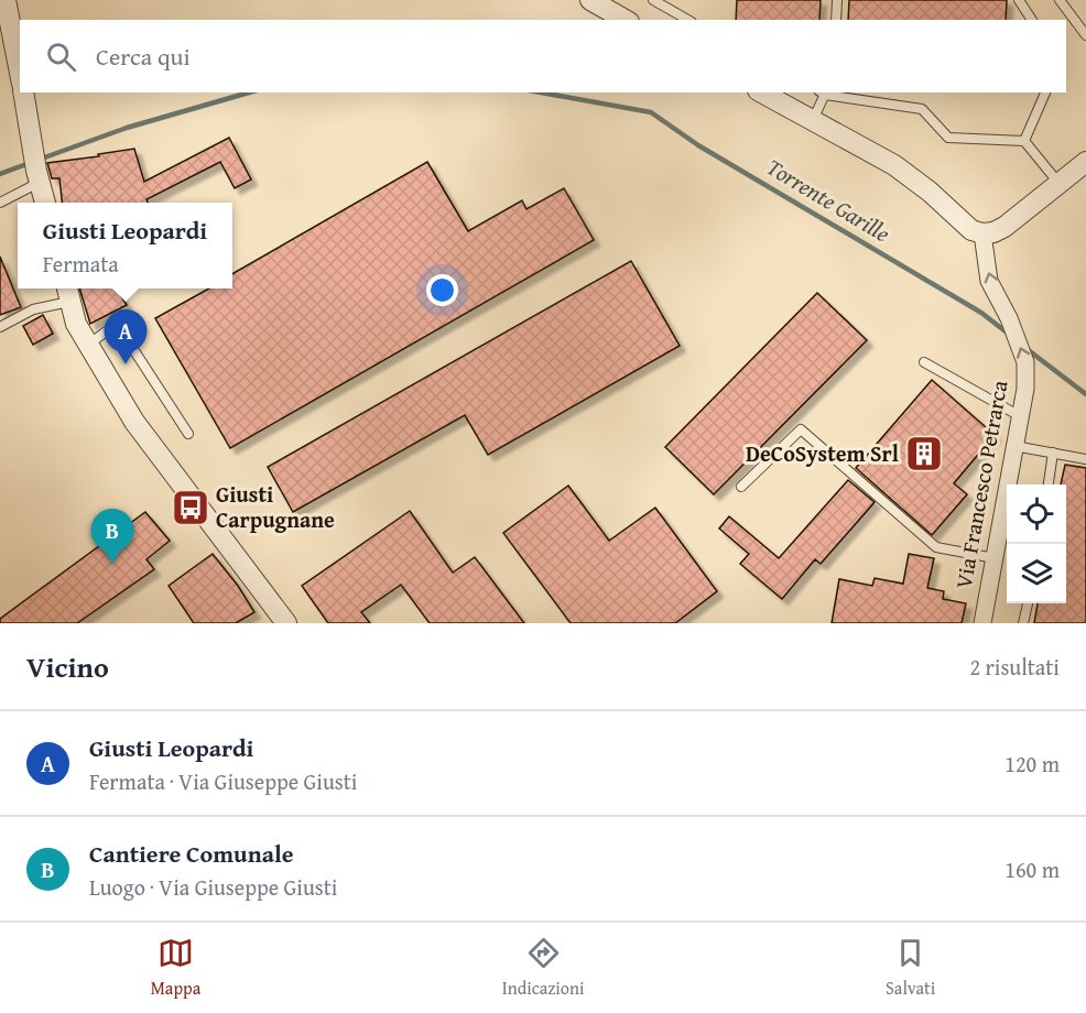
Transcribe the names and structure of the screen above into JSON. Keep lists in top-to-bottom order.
{
  "streets": {
    "street": ["Via Francesco Petrarca"]
  },
  "one_way": ["Via Francesco Petrarca"],
  "water": ["Torrente Garille"],
  "places": {
    "building": ["DeCoSystem Srl"],
    "bus stop": ["Giusti Carpugnane"]
  },
  "page": {
    "search": "Cerca qui",
    "popup": ["Giusti Leopardi", "Fermata"],
    "pins": ["A", "B"],
    "heading": ["Vicino", "2 risultati"],
    "list": [
      {
        "mark": "A",
        "name": "Giusti Leopardi",
        "note": "Fermata · Via Giuseppe Giusti",
        "value": "120 m"
      },
      {
        "mark": "B",
        "name": "Cantiere Comunale",
        "note": "Luogo · Via Giuseppe Giusti",
        "value": "160 m"
      }
    ],
    "nav": ["Mappa", "Indicazioni", "Salvati"]
  }
}
